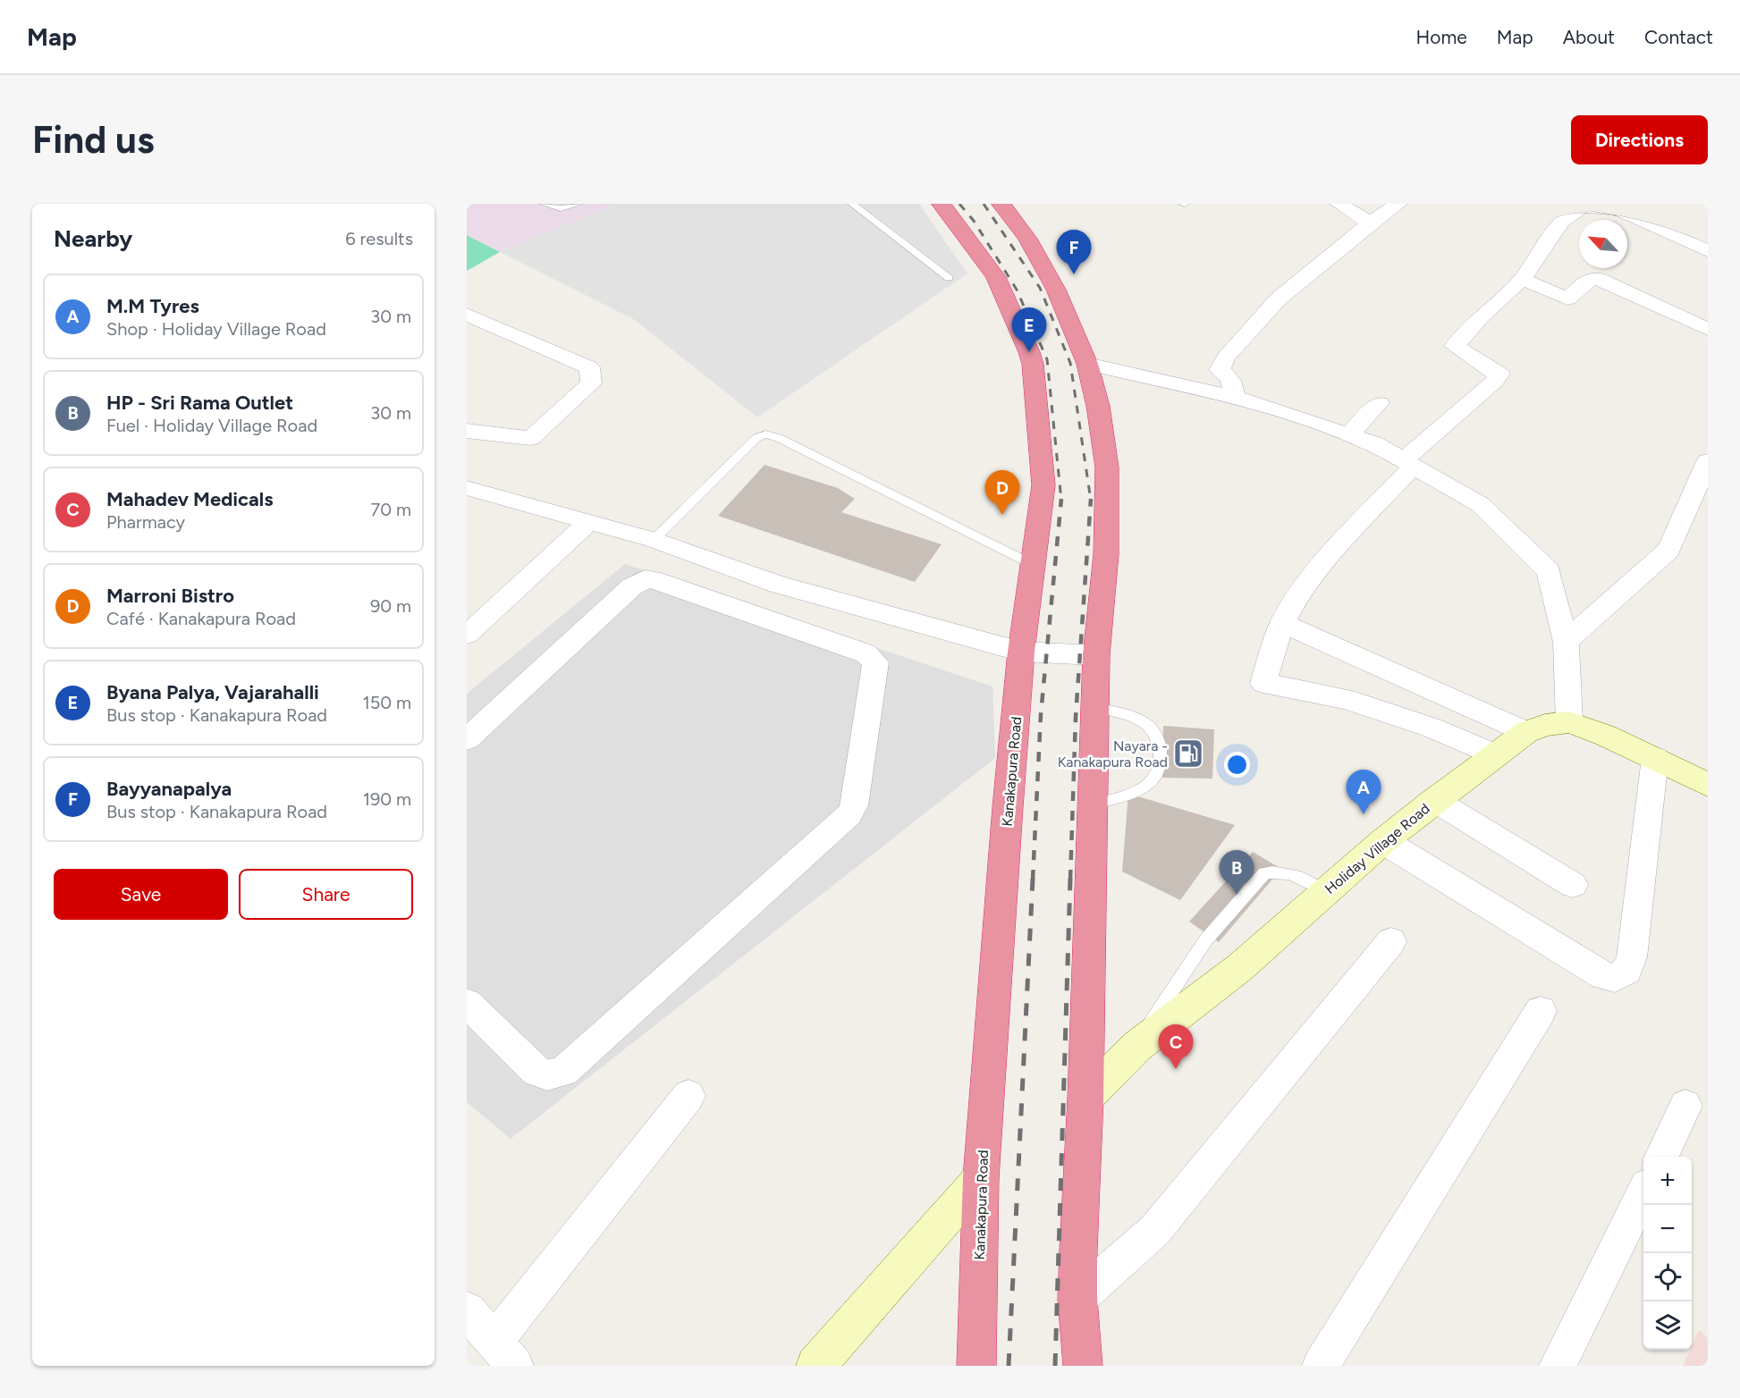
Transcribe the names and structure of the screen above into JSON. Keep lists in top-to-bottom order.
{
  "streets": {
    "highway": ["Kanakapura Road"],
    "street": ["Holiday Village Road"]
  },
  "places": {
    "fuel station": ["Nayara - Kanakapura Road"]
  },
  "north": "top left",
  "page": {
    "header": "Map",
    "nav": [
      "Home",
      "Map",
      "About",
      "Contact"
    ],
    "buttons": [
      "Directions",
      ["Save", "Share"]
    ],
    "title": "Find us",
    "heading": ["Nearby", "6 results"],
    "pins": [
      "F",
      "E",
      "D",
      "A",
      "B",
      "C"
    ],
    "list": [
      {
        "mark": "A",
        "name": "M.M Tyres",
        "note": "Shop · Holiday Village Road",
        "value": "30 m"
      },
      {
        "mark": "B",
        "name": "HP - Sri Rama Outlet",
        "note": "Fuel · Holiday Village Road",
        "value": "30 m"
      },
      {
        "mark": "C",
        "name": "Mahadev Medicals",
        "note": "Pharmacy",
        "value": "70 m"
      },
      {
        "mark": "D",
        "name": "Marroni Bistro",
        "note": "Café · Kanakapura Road",
        "value": "90 m"
      },
      {
        "mark": "E",
        "name": "Byana Palya, Vajarahalli",
        "note": "Bus stop · Kanakapura Road",
        "value": "150 m"
      },
      {
        "mark": "F",
        "name": "Bayyanapalya",
        "note": "Bus stop · Kanakapura Road",
        "value": "190 m"
      }
    ],
    "map_buttons": ["+", "−"]
  }
}
